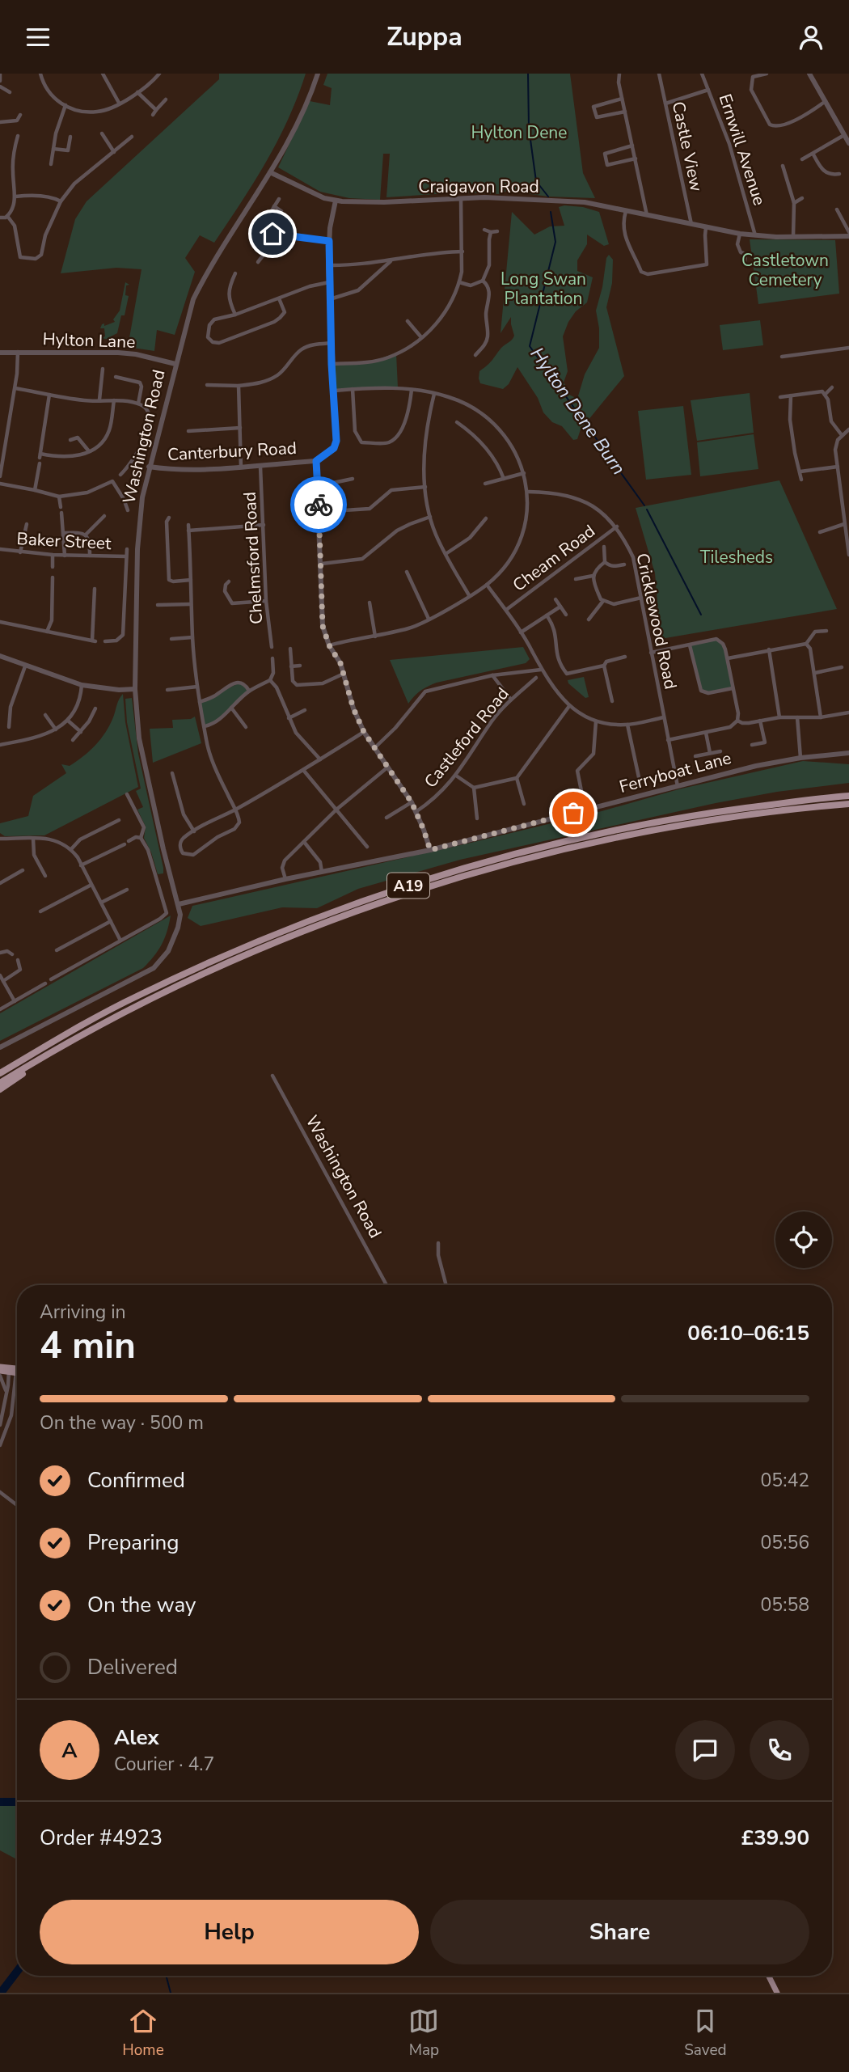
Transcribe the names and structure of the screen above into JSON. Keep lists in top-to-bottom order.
{
  "streets": {
    "highway": ["A19"],
    "street": [
      "Castle View",
      "Ernwill Avenue",
      "Craigavon Road",
      "Hylton Lane",
      "Washington Road",
      "Canterbury Road",
      "Baker Street",
      "Chelmsford Road",
      "Cheam Road",
      "Cricklewood Road",
      "Castleford Road",
      "Ferryboat Lane"
    ]
  },
  "crossings": [
    ["Castle View", "Craigavon Road"],
    ["Ernwill Avenue", "Craigavon Road"],
    ["Craigavon Road", "Washington Road"],
    ["Hylton Lane", "Washington Road"],
    ["Washington Road", "Canterbury Road"],
    ["Washington Road", "Ferryboat Lane"],
    ["Canterbury Road", "Chelmsford Road"],
    ["Cheam Road", "Cricklewood Road"],
    ["Cricklewood Road", "Ferryboat Lane"]
  ],
  "water": ["Hylton Dene Burn"],
  "parks": [
    "Hylton Dene",
    "Castletown Cemetery",
    "Long Swan Plantation",
    "Tilesheds"
  ],
  "page": {
    "header": "Zuppa",
    "heading": ["4 min", "Arriving in", "06:10–06:15"],
    "panel": [
      "Alex",
      "Courier · 4.7",
      "Order #4923",
      "£39.90"
    ],
    "bar": "On the way · 500 m",
    "list": [
      ["Confirmed", "05:42"],
      ["Preparing", "05:56"],
      ["On the way", "05:58"],
      "Delivered"
    ],
    "round": "A",
    "buttons": ["Help", "Share"],
    "tabs": ["Home", "Map", "Saved"]
  }
}
